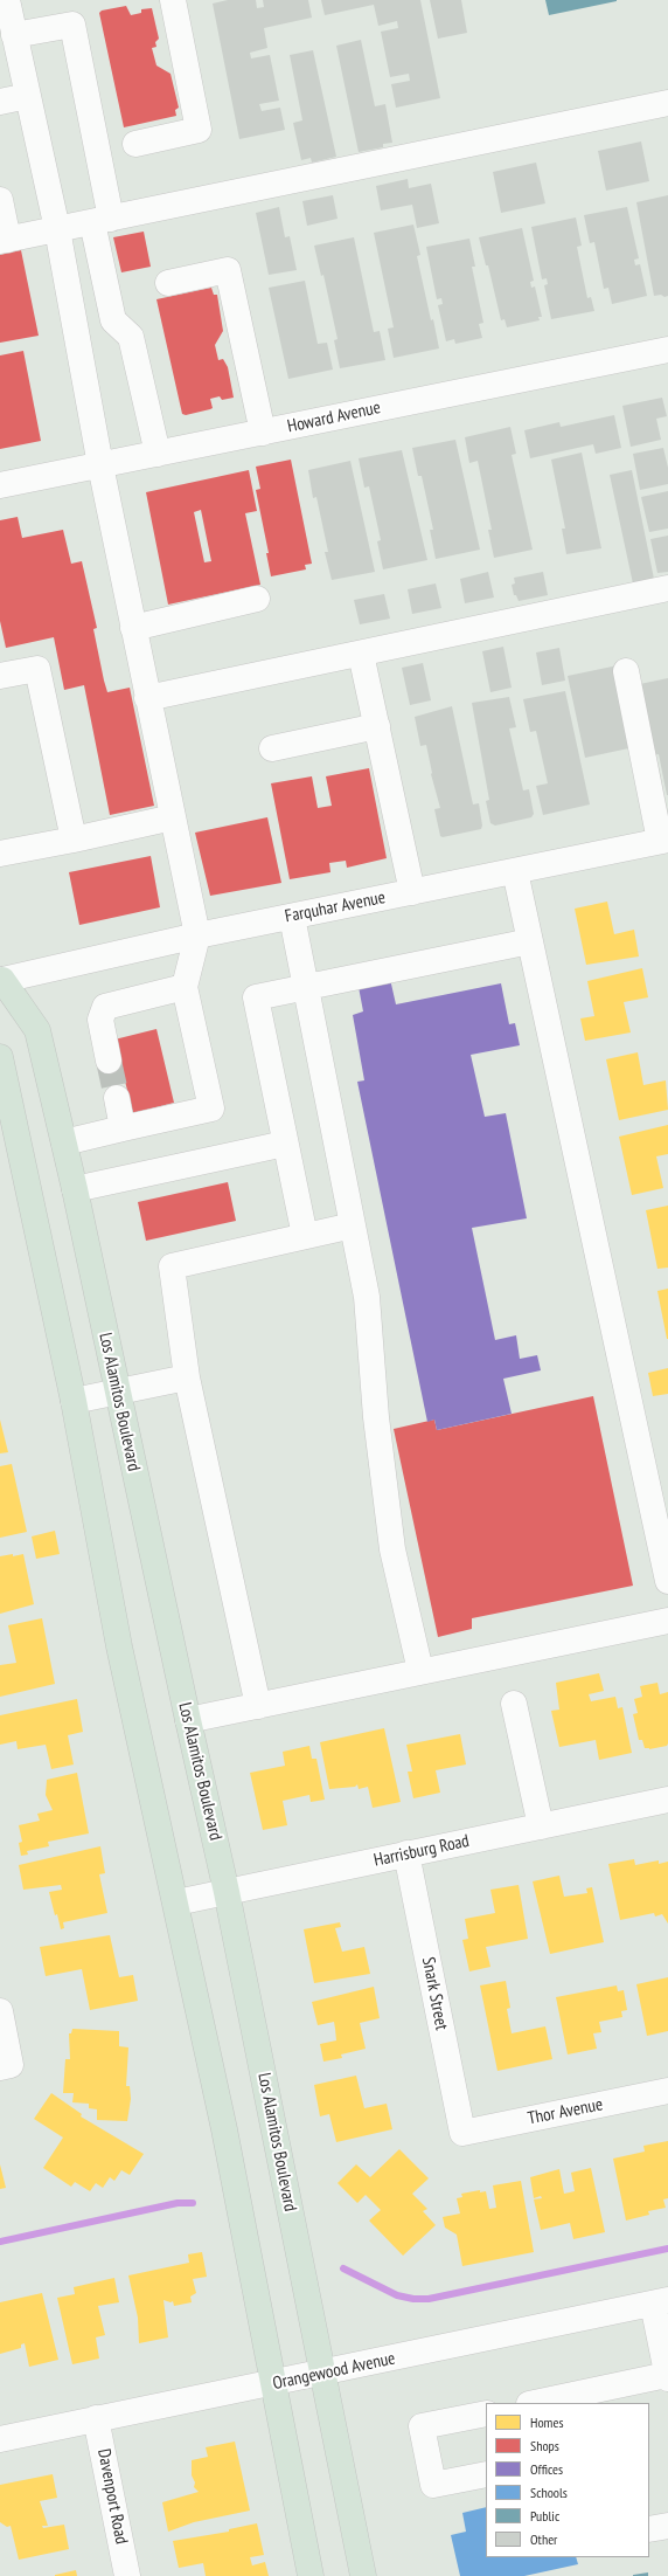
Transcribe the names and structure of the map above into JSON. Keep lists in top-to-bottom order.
{
  "streets": {
    "main road": ["Los Alamitos Boulevard"],
    "street": [
      "Howard Avenue",
      "Farquhar Avenue",
      "Harrisburg Road",
      "Snark Street",
      "Thor Avenue",
      "Orangewood Avenue",
      "Davenport Road"
    ]
  },
  "crossings": [
    ["Farquhar Avenue", "Los Alamitos Boulevard"],
    ["Los Alamitos Boulevard", "Harrisburg Road"],
    ["Los Alamitos Boulevard", "Orangewood Avenue"],
    ["Harrisburg Road", "Snark Street"],
    ["Snark Street", "Thor Avenue"],
    ["Orangewood Avenue", "Davenport Road"]
  ],
  "legend": [
    "Homes",
    "Shops",
    "Offices",
    "Schools",
    "Public",
    "Other"
  ]
}
